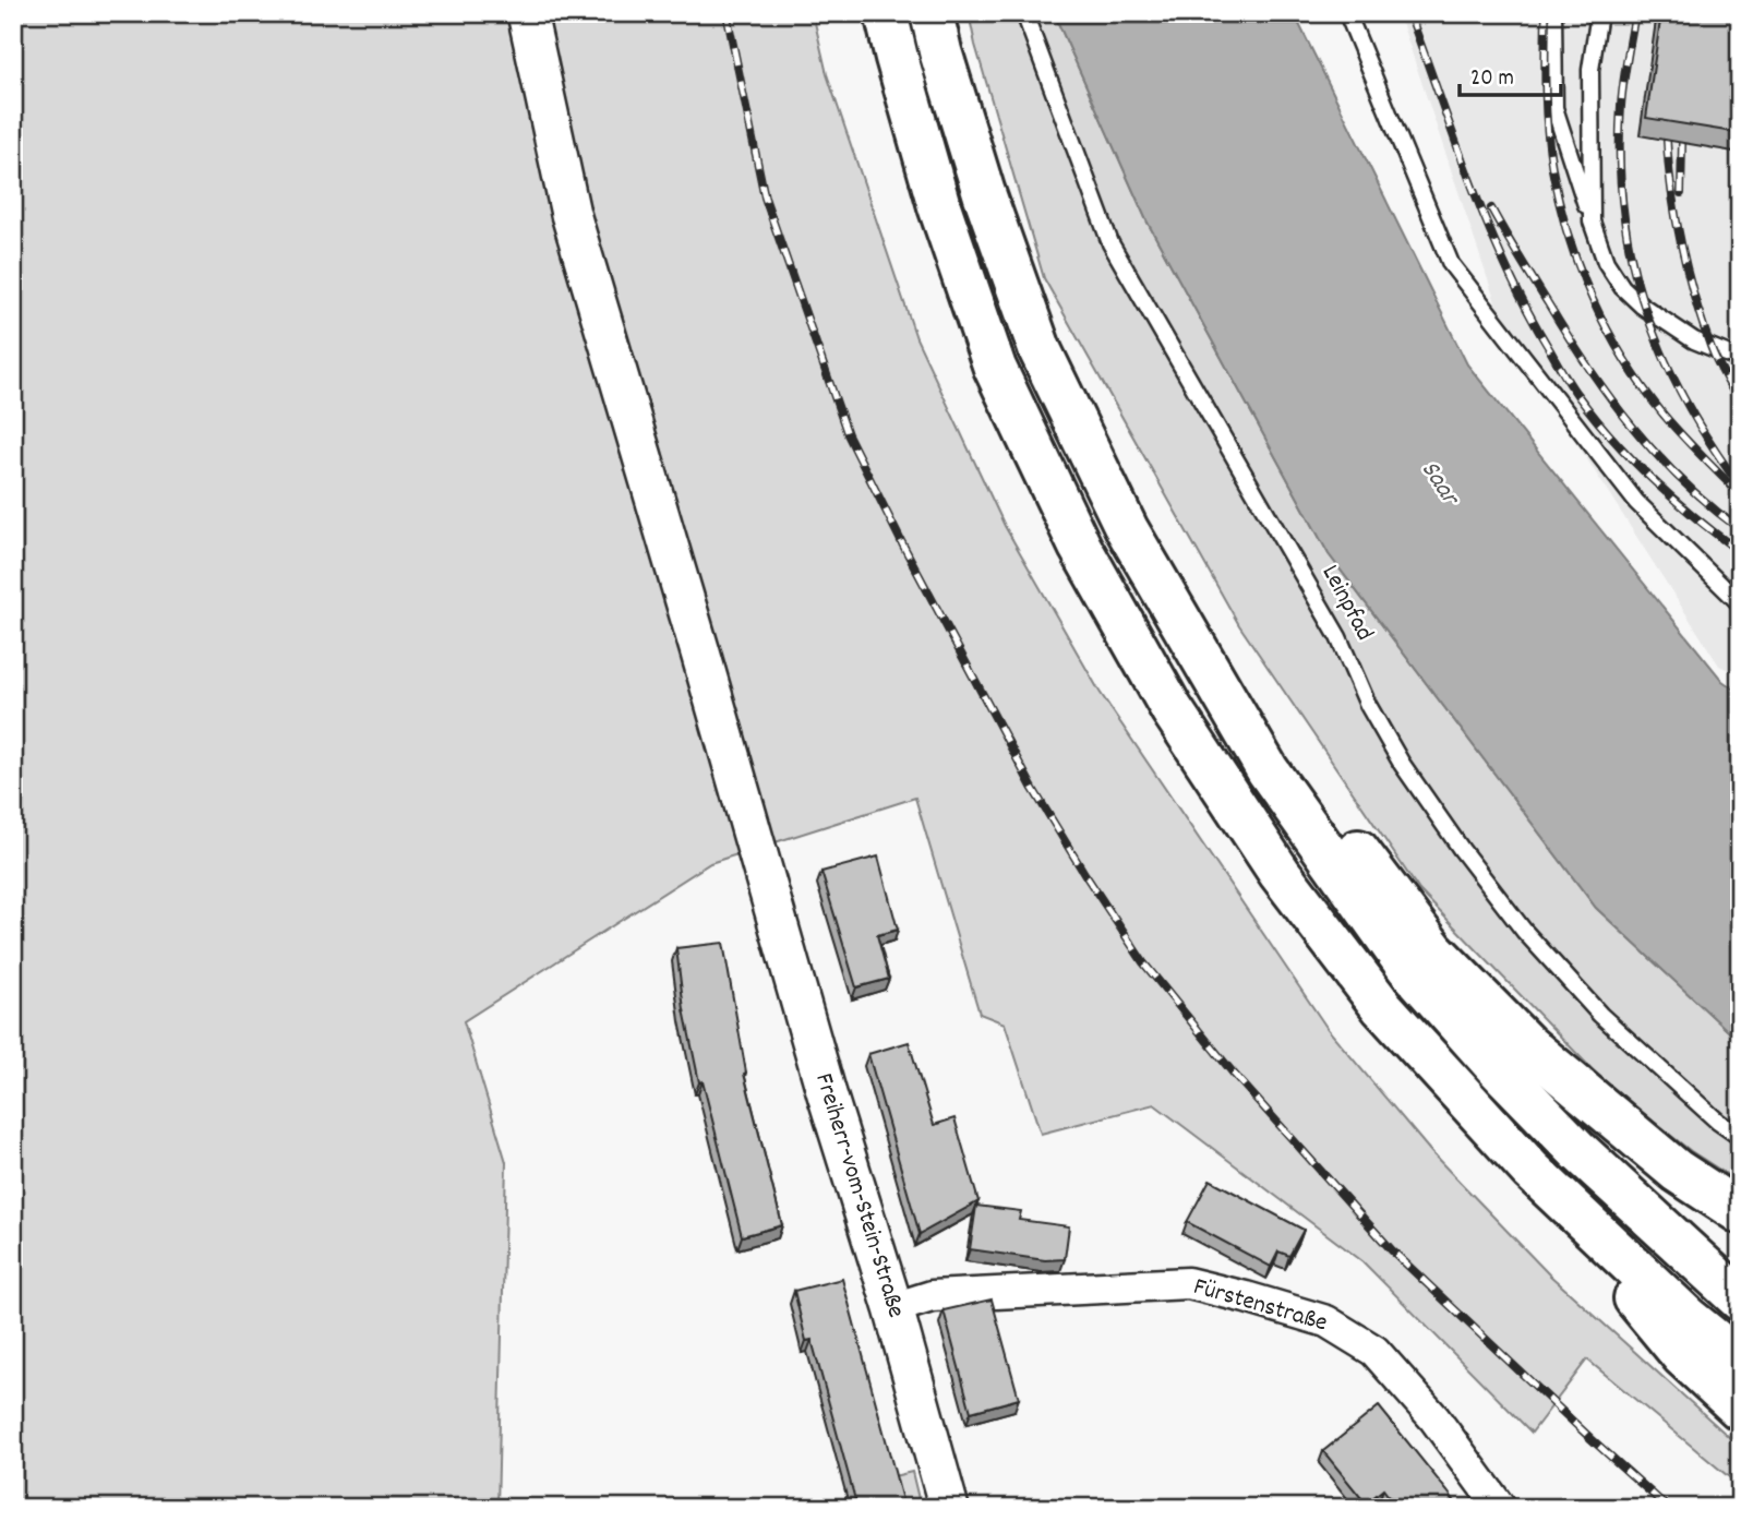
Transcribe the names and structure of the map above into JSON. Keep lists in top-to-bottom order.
{
  "streets": {
    "street": ["Freiherr-vom-Stein-Straße", "Fürstenstraße"],
    "lane": ["Leinpfad"]
  },
  "crossings": [
    ["Freiherr-vom-Stein-Straße", "Fürstenstraße"]
  ],
  "water": ["Saar"],
  "scale_bar": "20 m"
}
